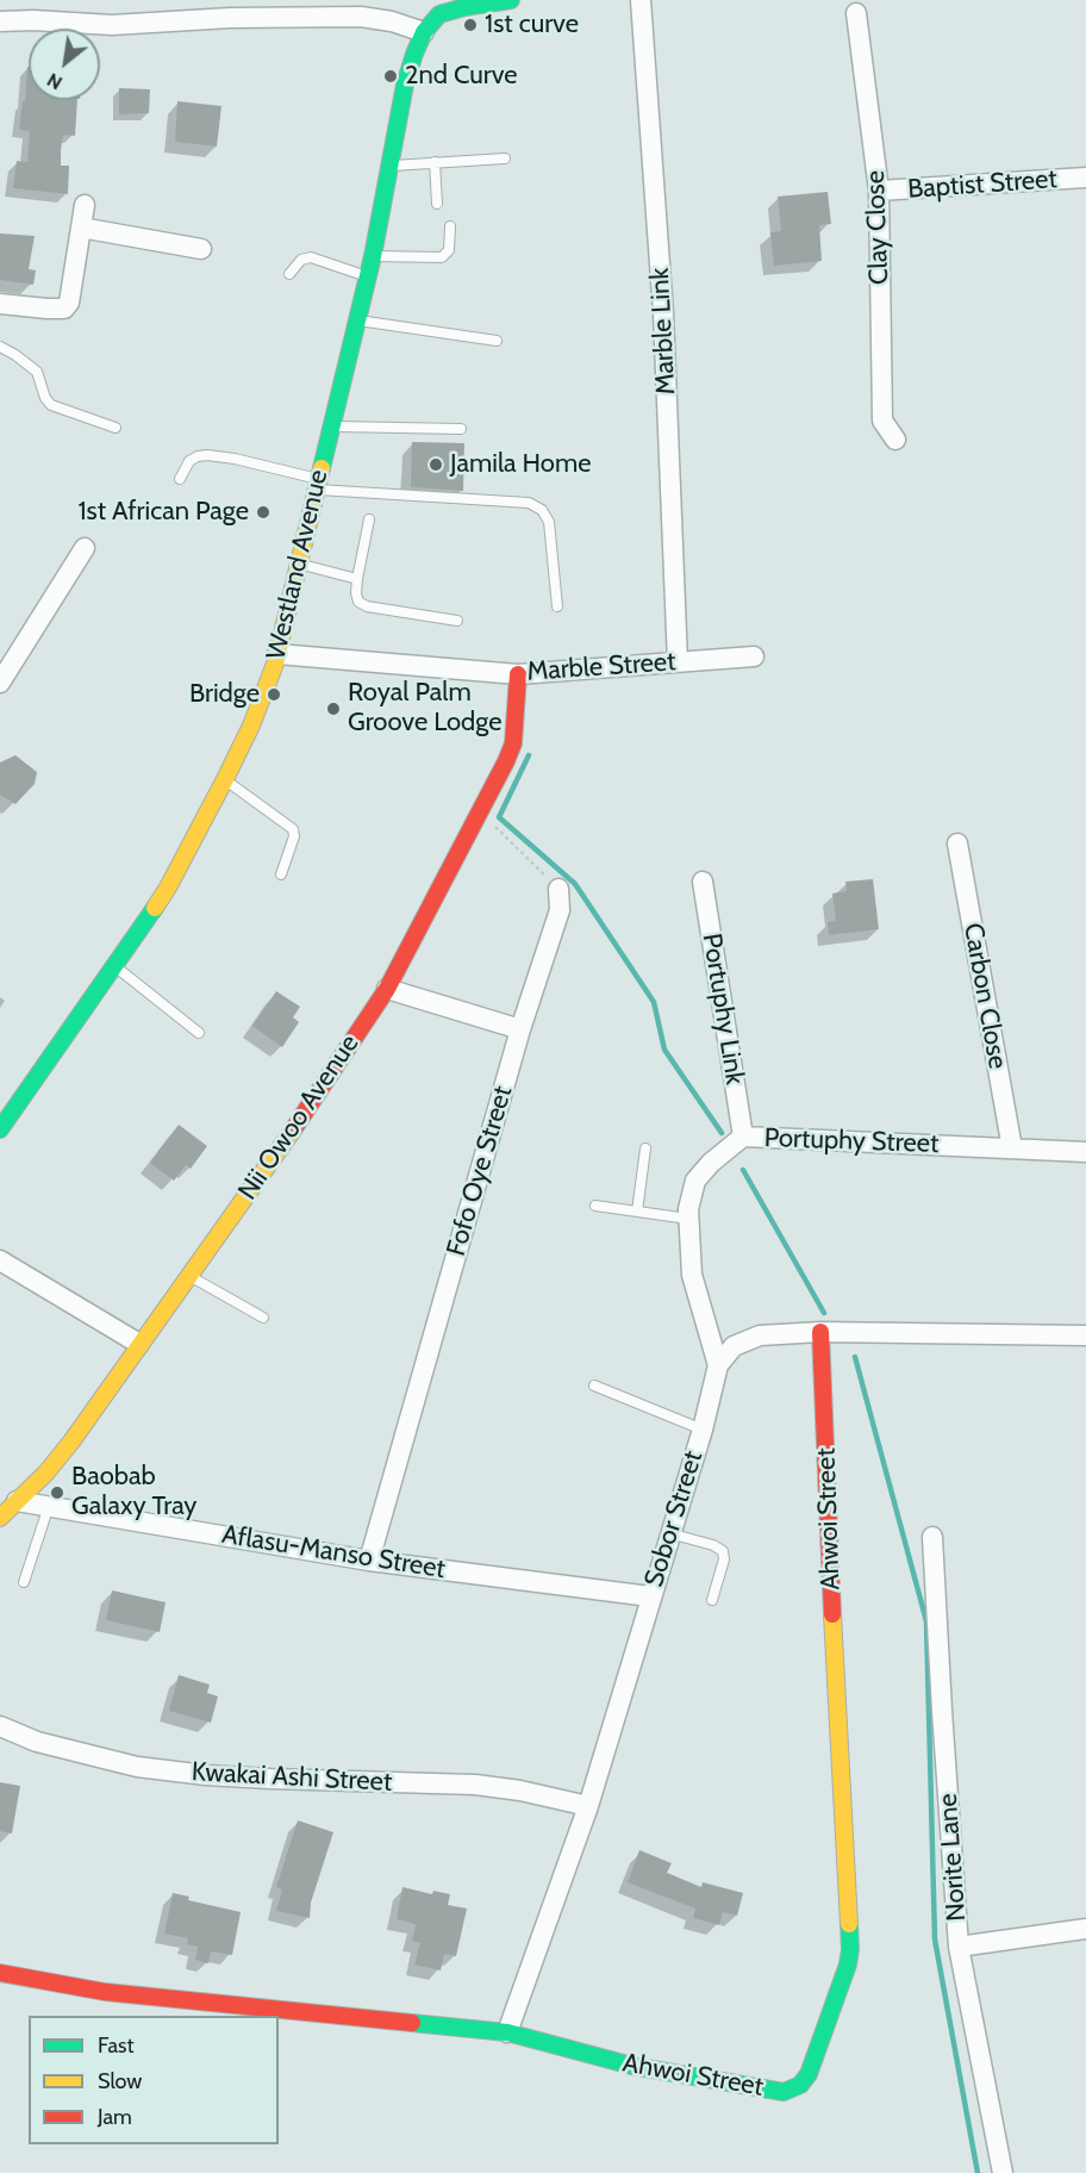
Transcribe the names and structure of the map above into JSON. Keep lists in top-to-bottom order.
{
  "streets": {
    "street": [
      "Baptist Street",
      "Clay Close",
      "Marble Link",
      "Westland Avenue",
      "Marble Street",
      "Carbon Close",
      "Portuphy Link",
      "Nii Owoo Avenue",
      "Portuphy Street",
      "Fofo Oye Street",
      "Sobor Street",
      "Ahwoi Street",
      "Aflasu-Manso Street",
      "Kwakai Ashi Street",
      "Norite Lane"
    ]
  },
  "crossings": [
    ["Baptist Street", "Clay Close"],
    ["Marble Link", "Marble Street"],
    ["Westland Avenue", "Marble Street"],
    ["Marble Street", "Nii Owoo Avenue"],
    ["Carbon Close", "Portuphy Street"],
    ["Portuphy Link", "Portuphy Street"],
    ["Nii Owoo Avenue", "Aflasu-Manso Street"],
    ["Portuphy Street", "Sobor Street"],
    ["Fofo Oye Street", "Aflasu-Manso Street"],
    ["Sobor Street", "Ahwoi Street"],
    ["Sobor Street", "Aflasu-Manso Street"],
    ["Sobor Street", "Kwakai Ashi Street"]
  ],
  "places": [
    "1st curve",
    "2nd Curve",
    "Jamila Home",
    "1st African Page",
    "Bridge",
    "Royal Palm Groove Lodge",
    "Baobab Galaxy Tray"
  ],
  "legend": ["Fast", "Slow", "Jam"],
  "north": "bottom left"
}
